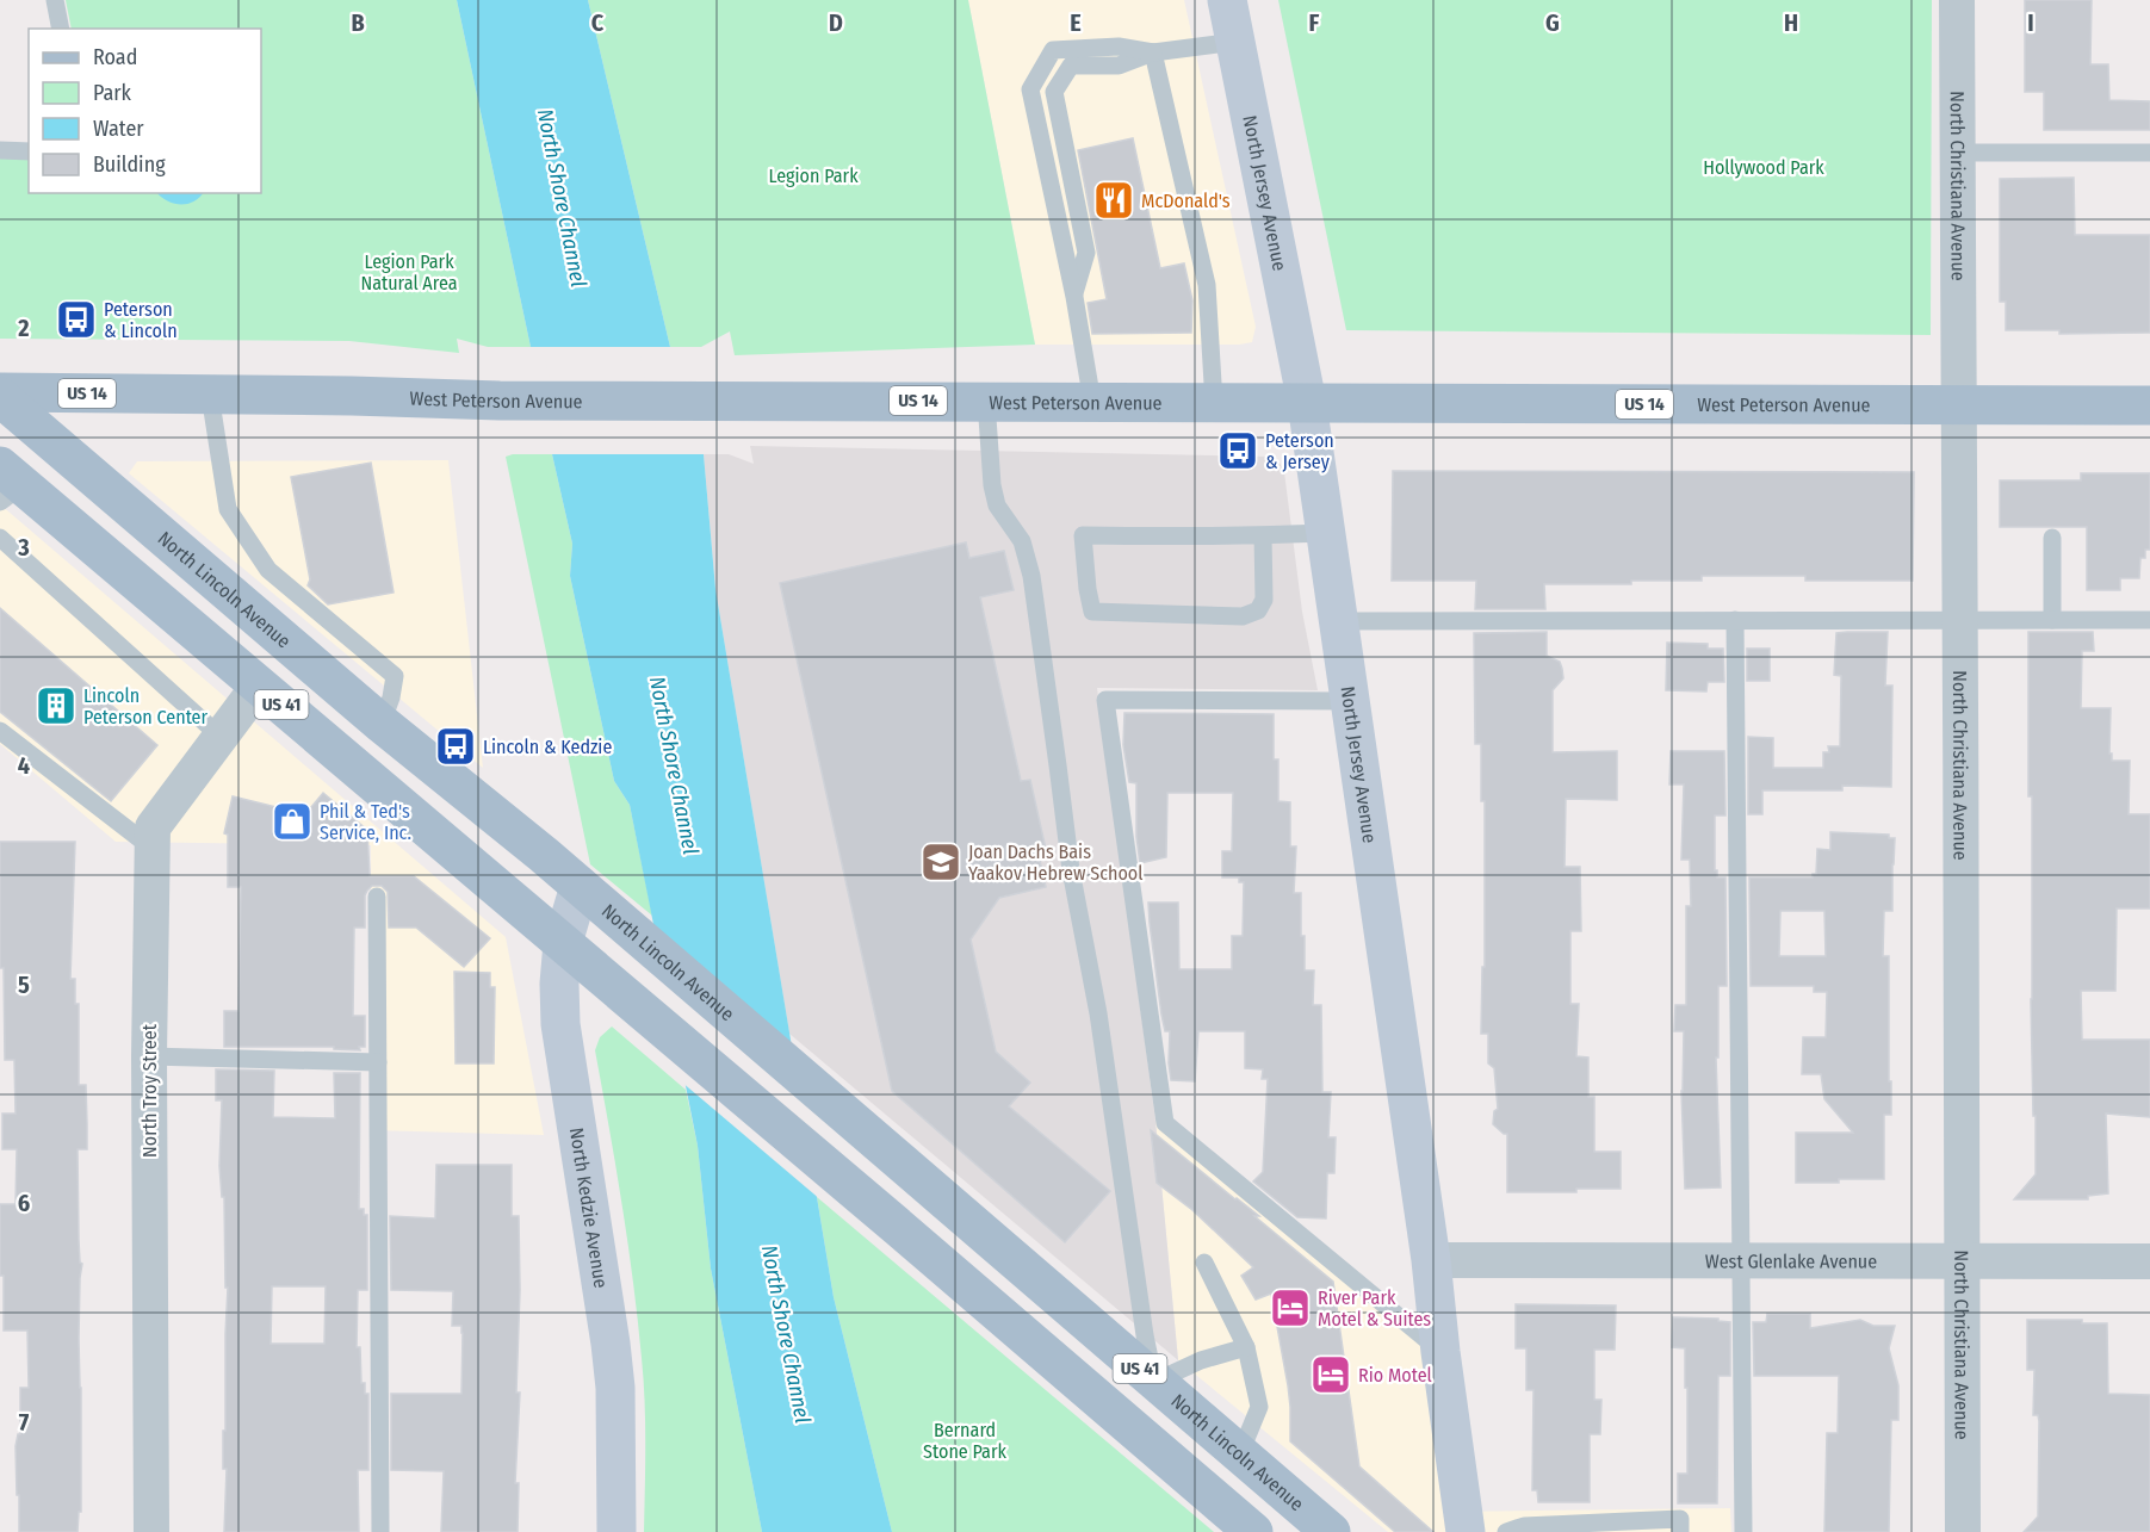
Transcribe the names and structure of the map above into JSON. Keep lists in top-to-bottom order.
{
  "streets": {
    "main road": [
      "North Jersey Avenue",
      "US 14",
      "West Peterson Avenue",
      "North Lincoln Avenue",
      "US 41",
      "North Kedzie Avenue"
    ],
    "street": ["North Christiana Avenue", "North Troy Street", "West Glenlake Avenue"]
  },
  "crossings": [
    ["North Christiana Avenue", "West Peterson Avenue"],
    ["North Christiana Avenue", "West Glenlake Avenue"],
    ["North Jersey Avenue", "West Peterson Avenue"],
    ["North Jersey Avenue", "West Glenlake Avenue"],
    ["West Peterson Avenue", "North Lincoln Avenue"],
    ["North Lincoln Avenue", "North Kedzie Avenue"],
    ["US 41", "North Troy Street"],
    ["US 41", "North Kedzie Avenue"]
  ],
  "water": ["North Shore Channel"],
  "parks": [
    "Hollywood Park",
    "Legion Park",
    "Legion Park Natural Area",
    "Bernard Stone Park"
  ],
  "places": {
    "restaurant": ["McDonald's"],
    "bus stop": ["Peterson & Lincoln", "Peterson & Jersey", "Lincoln & Kedzie"],
    "building": ["Lincoln Peterson Center"],
    "shop": ["Phil & Ted's Service, Inc."],
    "school or university": ["Joan Dachs Bais Yaakov Hebrew School"],
    "hotel": ["River Park Motel & Suites", "Rio Motel"]
  },
  "legend": [
    "Road",
    "Park",
    "Water",
    "Building"
  ],
  "grid": {
    "columns": [
      "B",
      "C",
      "D",
      "E",
      "F",
      "G",
      "H",
      "I"
    ],
    "rows": [
      "2",
      "3",
      "4",
      "5",
      "6",
      "7"
    ]
  }
}
